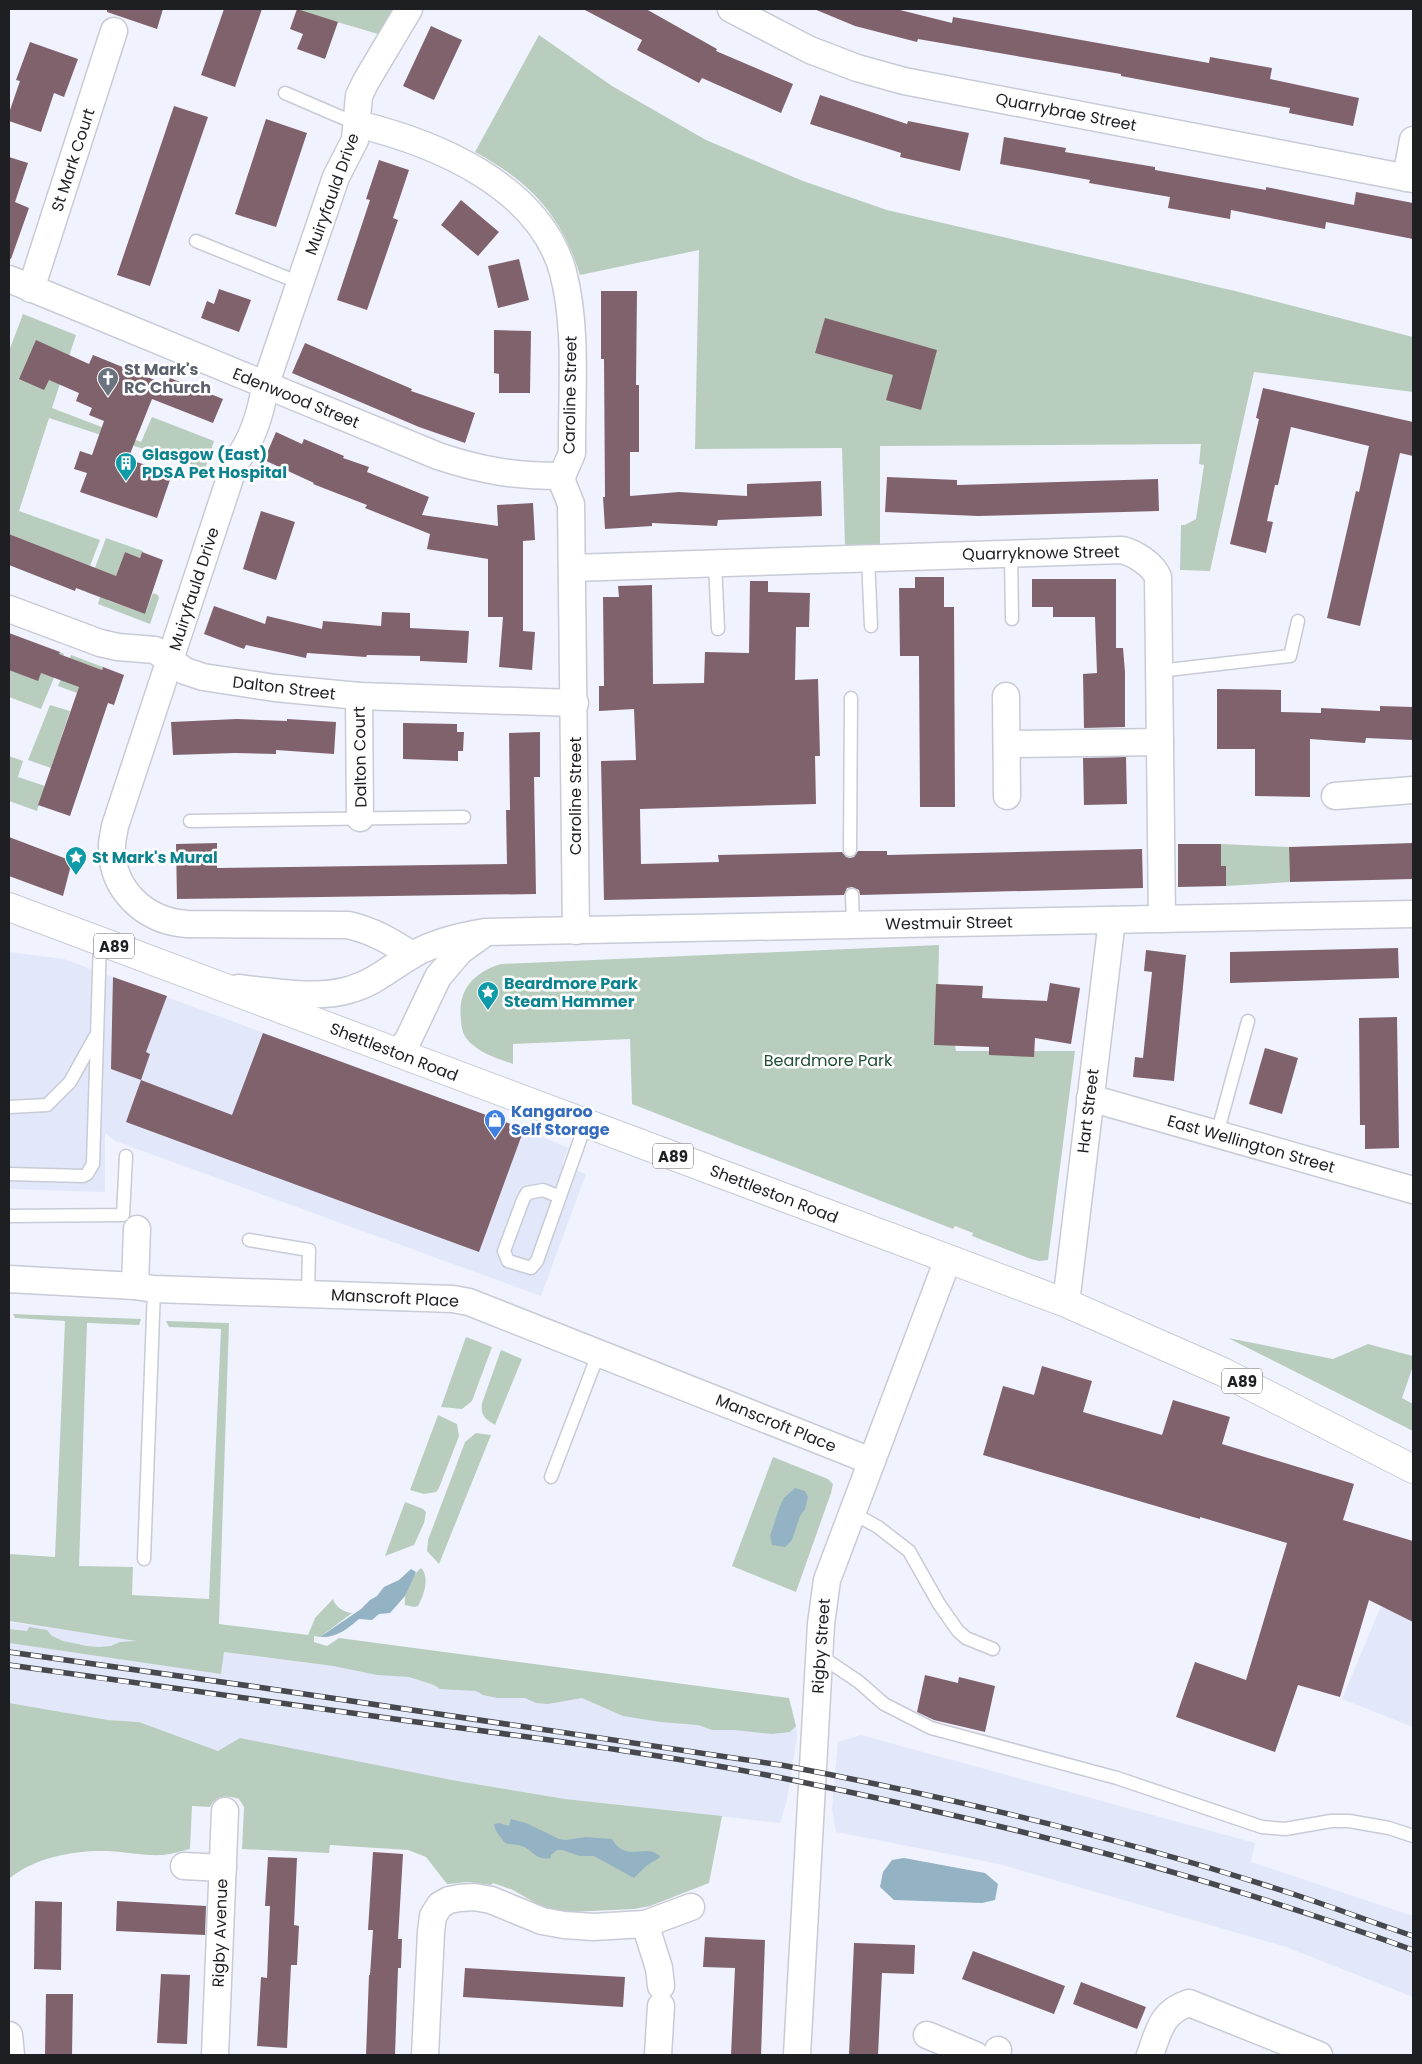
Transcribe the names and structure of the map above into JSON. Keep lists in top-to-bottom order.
{
  "streets": {
    "main road": ["A89", "Shettleston Road"],
    "street": [
      "Quarrybrae Street",
      "St Mark Court",
      "Muiryfauld Drive",
      "Caroline Street",
      "Edenwood Street",
      "Quarryknowe Street",
      "Dalton Street",
      "Dalton Court",
      "Westmuir Street",
      "Hart Street",
      "East Wellington Street",
      "Manscroft Place",
      "Rigby Street",
      "Rigby Avenue"
    ]
  },
  "crossings": [
    ["St Mark Court", "Edenwood Street"],
    ["Muiryfauld Drive", "Caroline Street"],
    ["Muiryfauld Drive", "Edenwood Street"],
    ["Muiryfauld Drive", "Dalton Street"],
    ["Muiryfauld Drive", "Westmuir Street"],
    ["Caroline Street", "Edenwood Street"],
    ["Caroline Street", "Quarryknowe Street"],
    ["Caroline Street", "Dalton Street"],
    ["Caroline Street", "Westmuir Street"],
    ["Quarryknowe Street", "Westmuir Street"],
    ["Dalton Street", "Dalton Court"],
    ["Westmuir Street", "Shettleston Road"],
    ["Westmuir Street", "Hart Street"],
    ["Shettleston Road", "Hart Street"],
    ["Shettleston Road", "Rigby Street"],
    ["Hart Street", "East Wellington Street"],
    ["Manscroft Place", "Rigby Street"]
  ],
  "parks": ["Beardmore Park"],
  "places": {
    "church": ["St Mark's RC Church"],
    "building": ["Glasgow (East) PDSA Pet Hospital"],
    "place": ["St Mark's Mural", "Beardmore Park Steam Hammer"],
    "shop": ["Kangaroo Self Storage"]
  }
}
